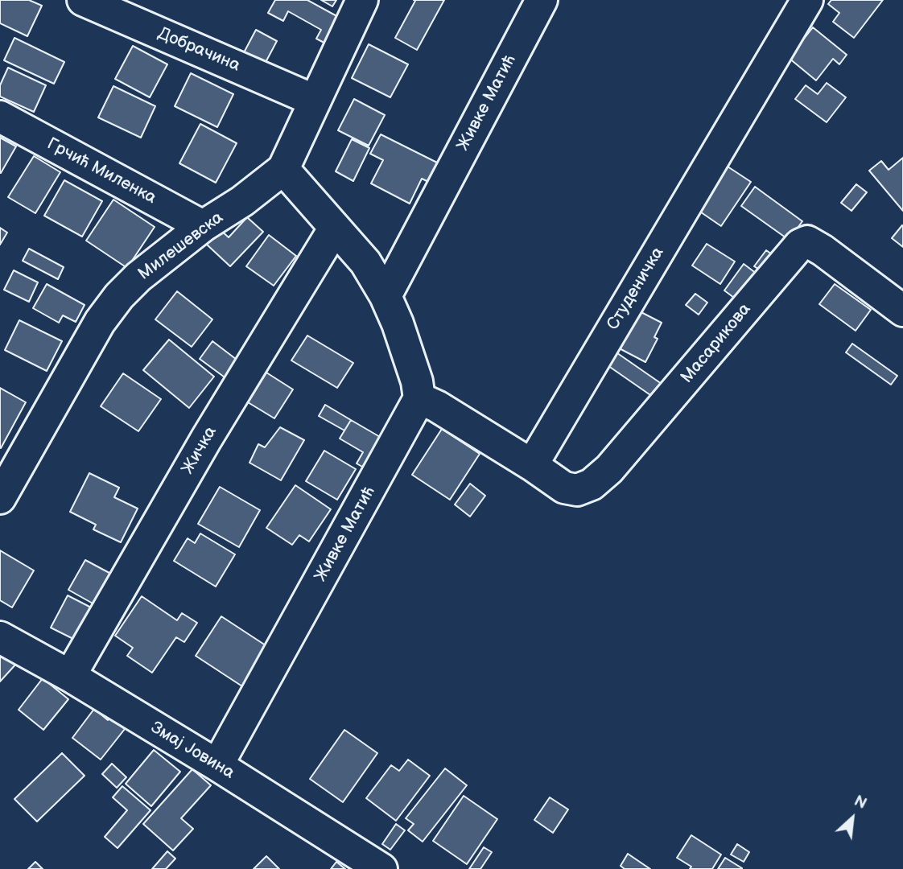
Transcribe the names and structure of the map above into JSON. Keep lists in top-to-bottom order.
{
  "streets": {
    "street": [
      "Добрачина",
      "Живке Матић",
      "Грчић Миленка",
      "Милешевска",
      "Студеничка",
      "Масарикова",
      "Жичка",
      "Змај Јовина"
    ]
  },
  "crossings": [
    ["Добрачина", "Милешевска"],
    ["Живке Матић", "Змај Јовина"],
    ["Грчић Миленка", "Милешевска"],
    ["Студеничка", "Масарикова"],
    ["Жичка", "Змај Јовина"]
  ],
  "north": "top right"
}
